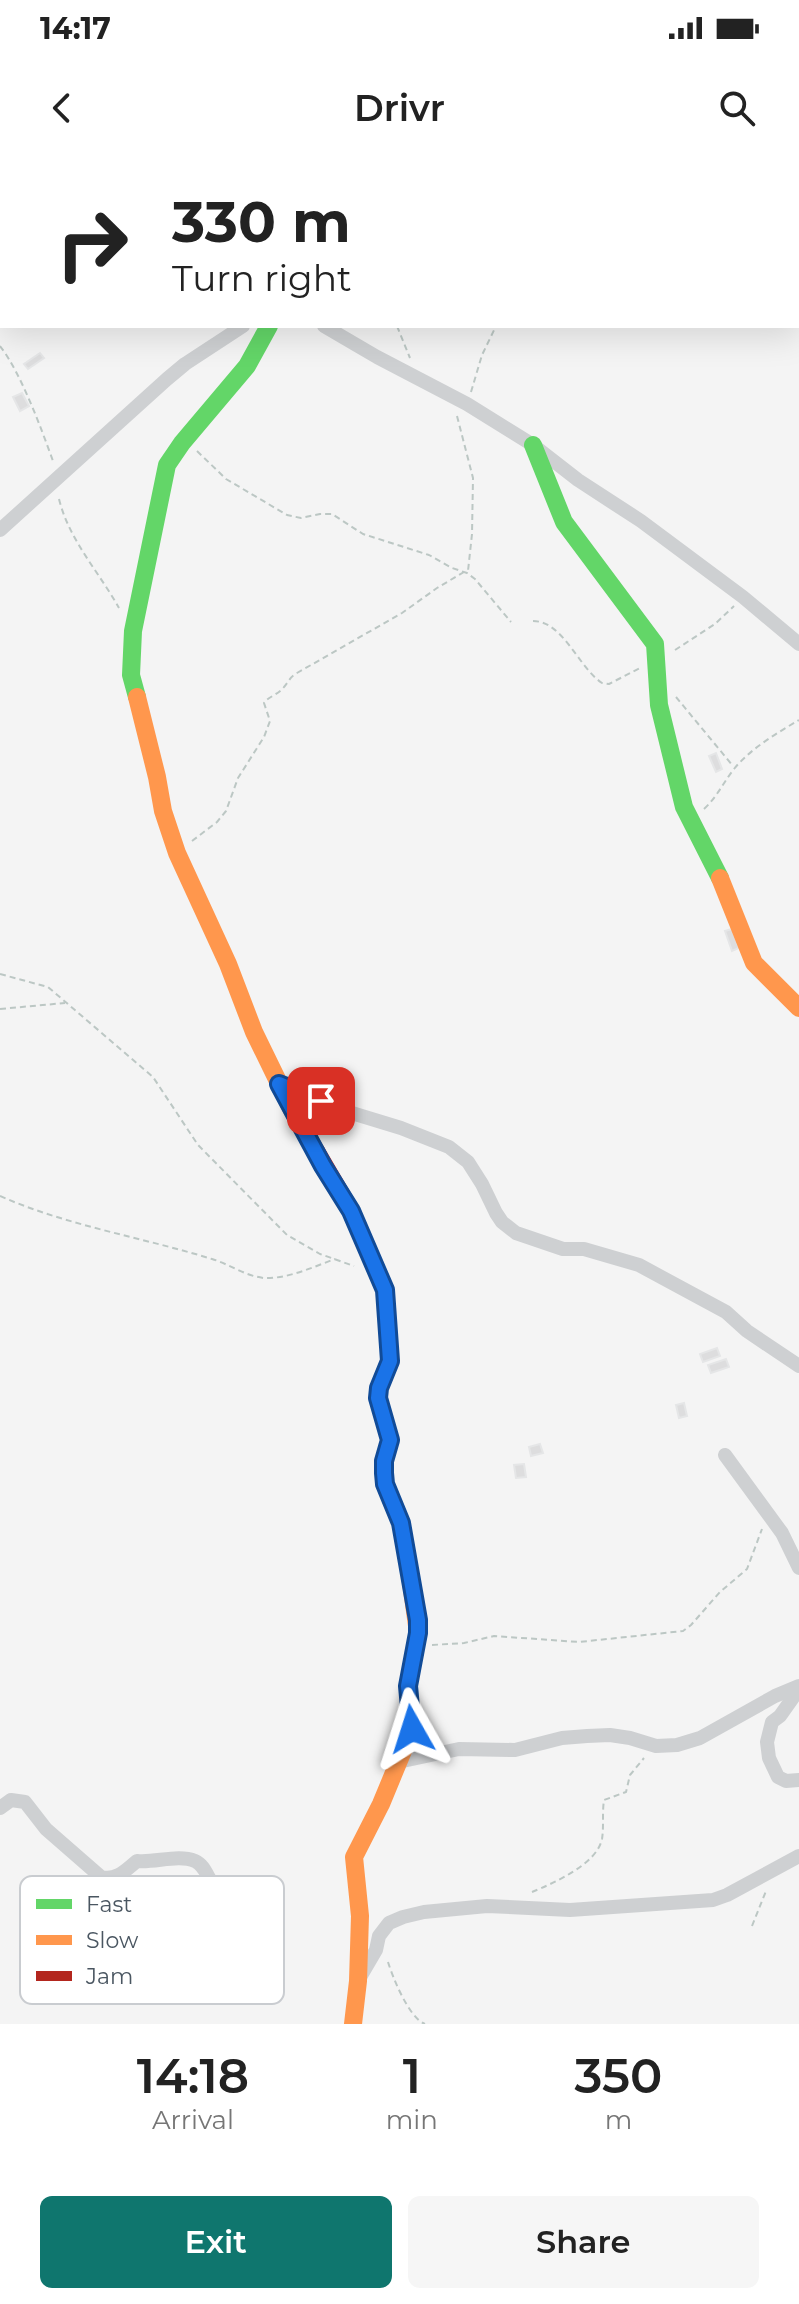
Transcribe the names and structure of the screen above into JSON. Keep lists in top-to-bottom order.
{
  "legend": ["Fast", "Slow", "Jam"],
  "page": {
    "status": "14:17",
    "header": "Drivr",
    "turn": ["330 m", "Turn right"],
    "eta": [
      "14:18",
      "Arrival",
      "1",
      "min",
      "350",
      "m"
    ],
    "buttons": ["Exit", "Share"]
  }
}
